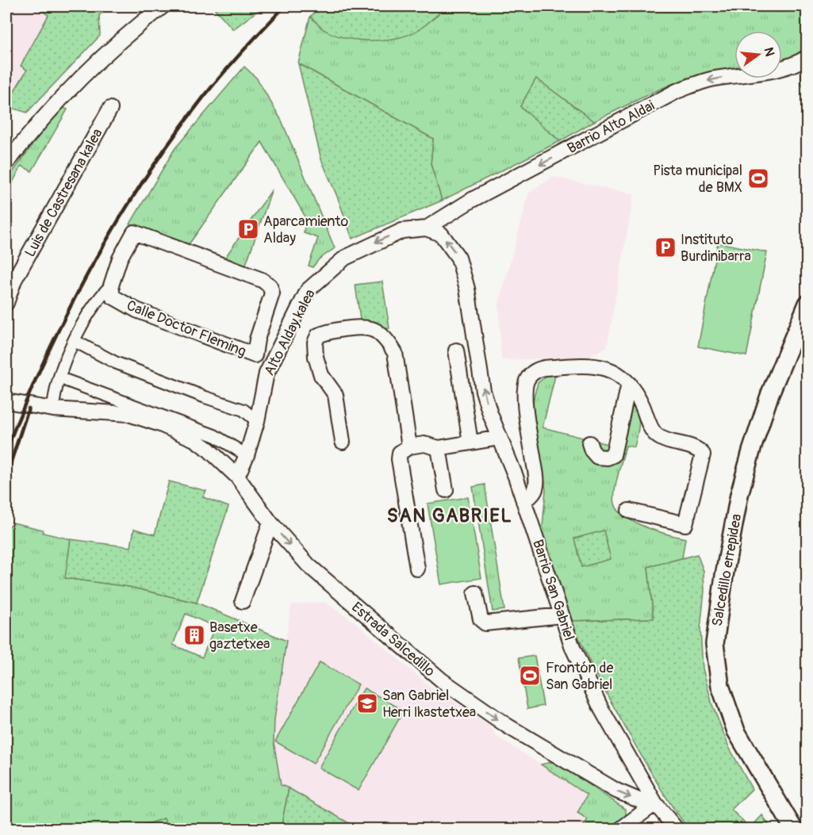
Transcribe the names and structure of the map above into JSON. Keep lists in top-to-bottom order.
{
  "streets": {
    "street": [
      "Barrio Alto Aldai",
      "Luis de Castresana kalea",
      "Calle Doctor Fleming",
      "Alto Alday kalea",
      "Salcedillo errepidea",
      "Barrio San Gabriel",
      "Estrada Salcedillo"
    ]
  },
  "crossings": [
    ["Barrio Alto Aldai", "Alto Alday kalea"],
    ["Barrio Alto Aldai", "Barrio San Gabriel"],
    ["Alto Alday kalea", "Barrio San Gabriel"],
    ["Alto Alday kalea", "Estrada Salcedillo"],
    ["Barrio San Gabriel", "Estrada Salcedillo"]
  ],
  "one_way": ["Barrio Alto Aldai", "Alto Alday kalea", "Estrada Salcedillo"],
  "districts": ["SAN GABRIEL"],
  "places": {
    "sports": ["Pista municipal de BMX", "Frontón de San Gabriel"],
    "parking": ["Aparcamiento Alday", "Instituto Burdinibarra"],
    "building": ["Basetxe gaztetxea"],
    "school or university": ["San Gabriel Herri Ikastetxea"]
  },
  "north": "right"
}
